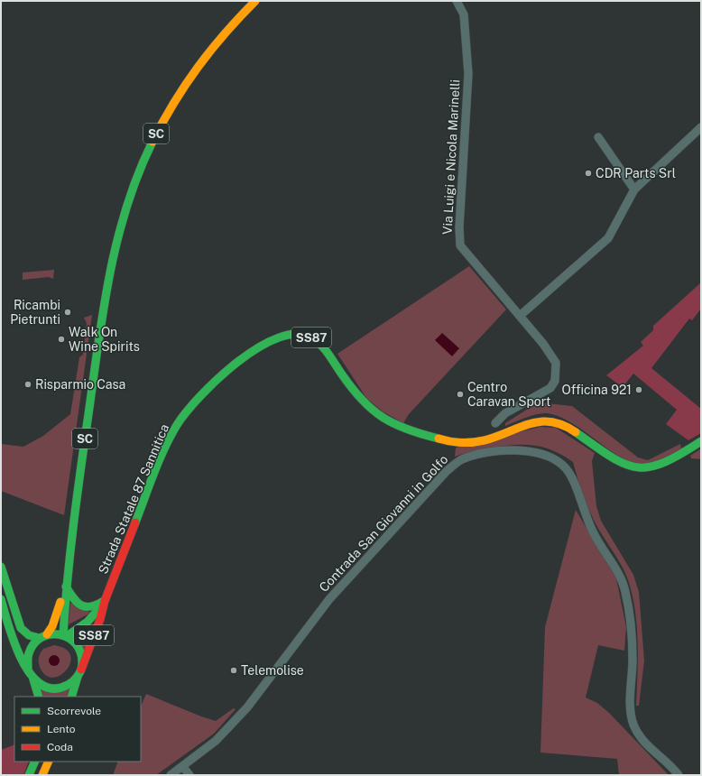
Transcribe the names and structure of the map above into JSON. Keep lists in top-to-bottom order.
{
  "streets": {
    "main road": ["SC", "SS87", "Strada Statale 87 Sannitica"],
    "street": ["Via Luigi e Nicola Marinelli", "Contrada San Giovanni in Golfo"]
  },
  "crossings": [
    ["SC", "SS87"],
    ["SC", "Strada Statale 87 Sannitica"],
    ["SS87", "Strada Statale 87 Sannitica"]
  ],
  "places": [
    "CDR Parts Srl",
    "Ricambi Pietrunti",
    "Walk On Wine Spirits",
    "Risparmio Casa",
    "Officina 921",
    "Centro Caravan Sport",
    "Telemolise"
  ],
  "legend": ["Scorrevole", "Lento", "Coda"]
}
